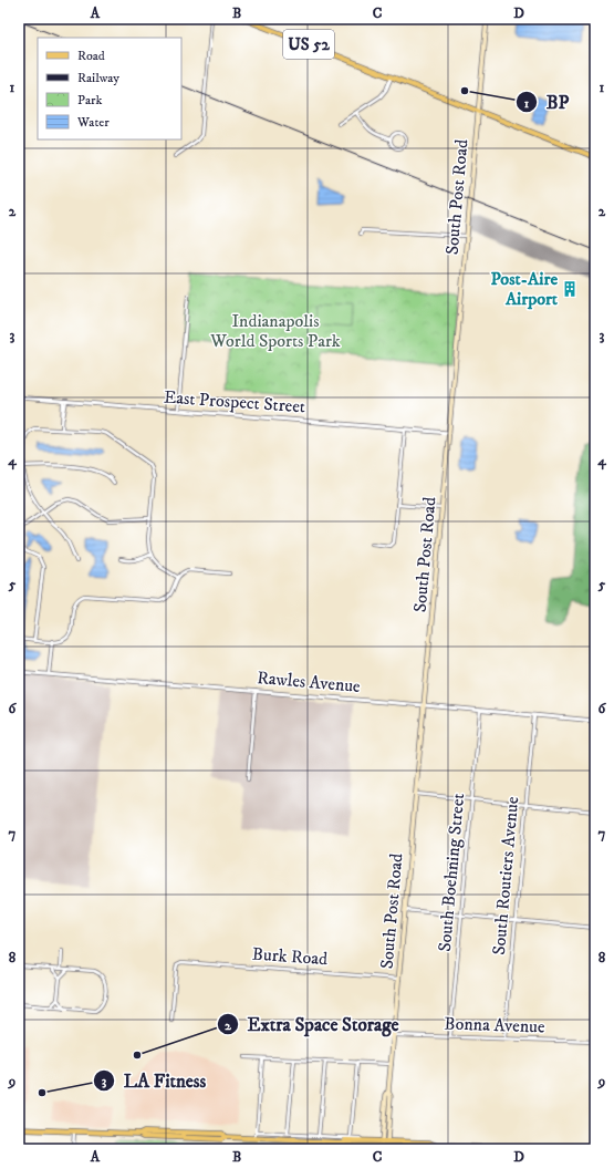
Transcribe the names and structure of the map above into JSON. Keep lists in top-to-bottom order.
{
  "streets": {
    "main road": ["US 52", "South Post Road"],
    "street": [
      "East Prospect Street",
      "Rawles Avenue",
      "South Boehning Street",
      "South Routiers Avenue",
      "Burk Road",
      "Bonna Avenue"
    ]
  },
  "crossings": [
    ["US 52", "South Post Road"],
    ["South Post Road", "East Prospect Street"],
    ["South Post Road", "Rawles Avenue"],
    ["South Post Road", "Burk Road"],
    ["South Post Road", "Bonna Avenue"],
    ["Rawles Avenue", "South Boehning Street"],
    ["Rawles Avenue", "South Routiers Avenue"],
    ["South Boehning Street", "Bonna Avenue"],
    ["South Routiers Avenue", "Bonna Avenue"]
  ],
  "parks": ["Indianapolis World Sports Park"],
  "places": {
    "other": ["BP", "Extra Space Storage", "LA Fitness"],
    "building": ["Post-Aire Airport"]
  },
  "legend": [
    "Road",
    "Railway",
    "Park",
    "Water"
  ],
  "grid": {
    "columns": [
      "A",
      "B",
      "C",
      "D"
    ],
    "rows": [
      "1",
      "2",
      "3",
      "4",
      "5",
      "6",
      "7",
      "8",
      "9"
    ]
  }
}
